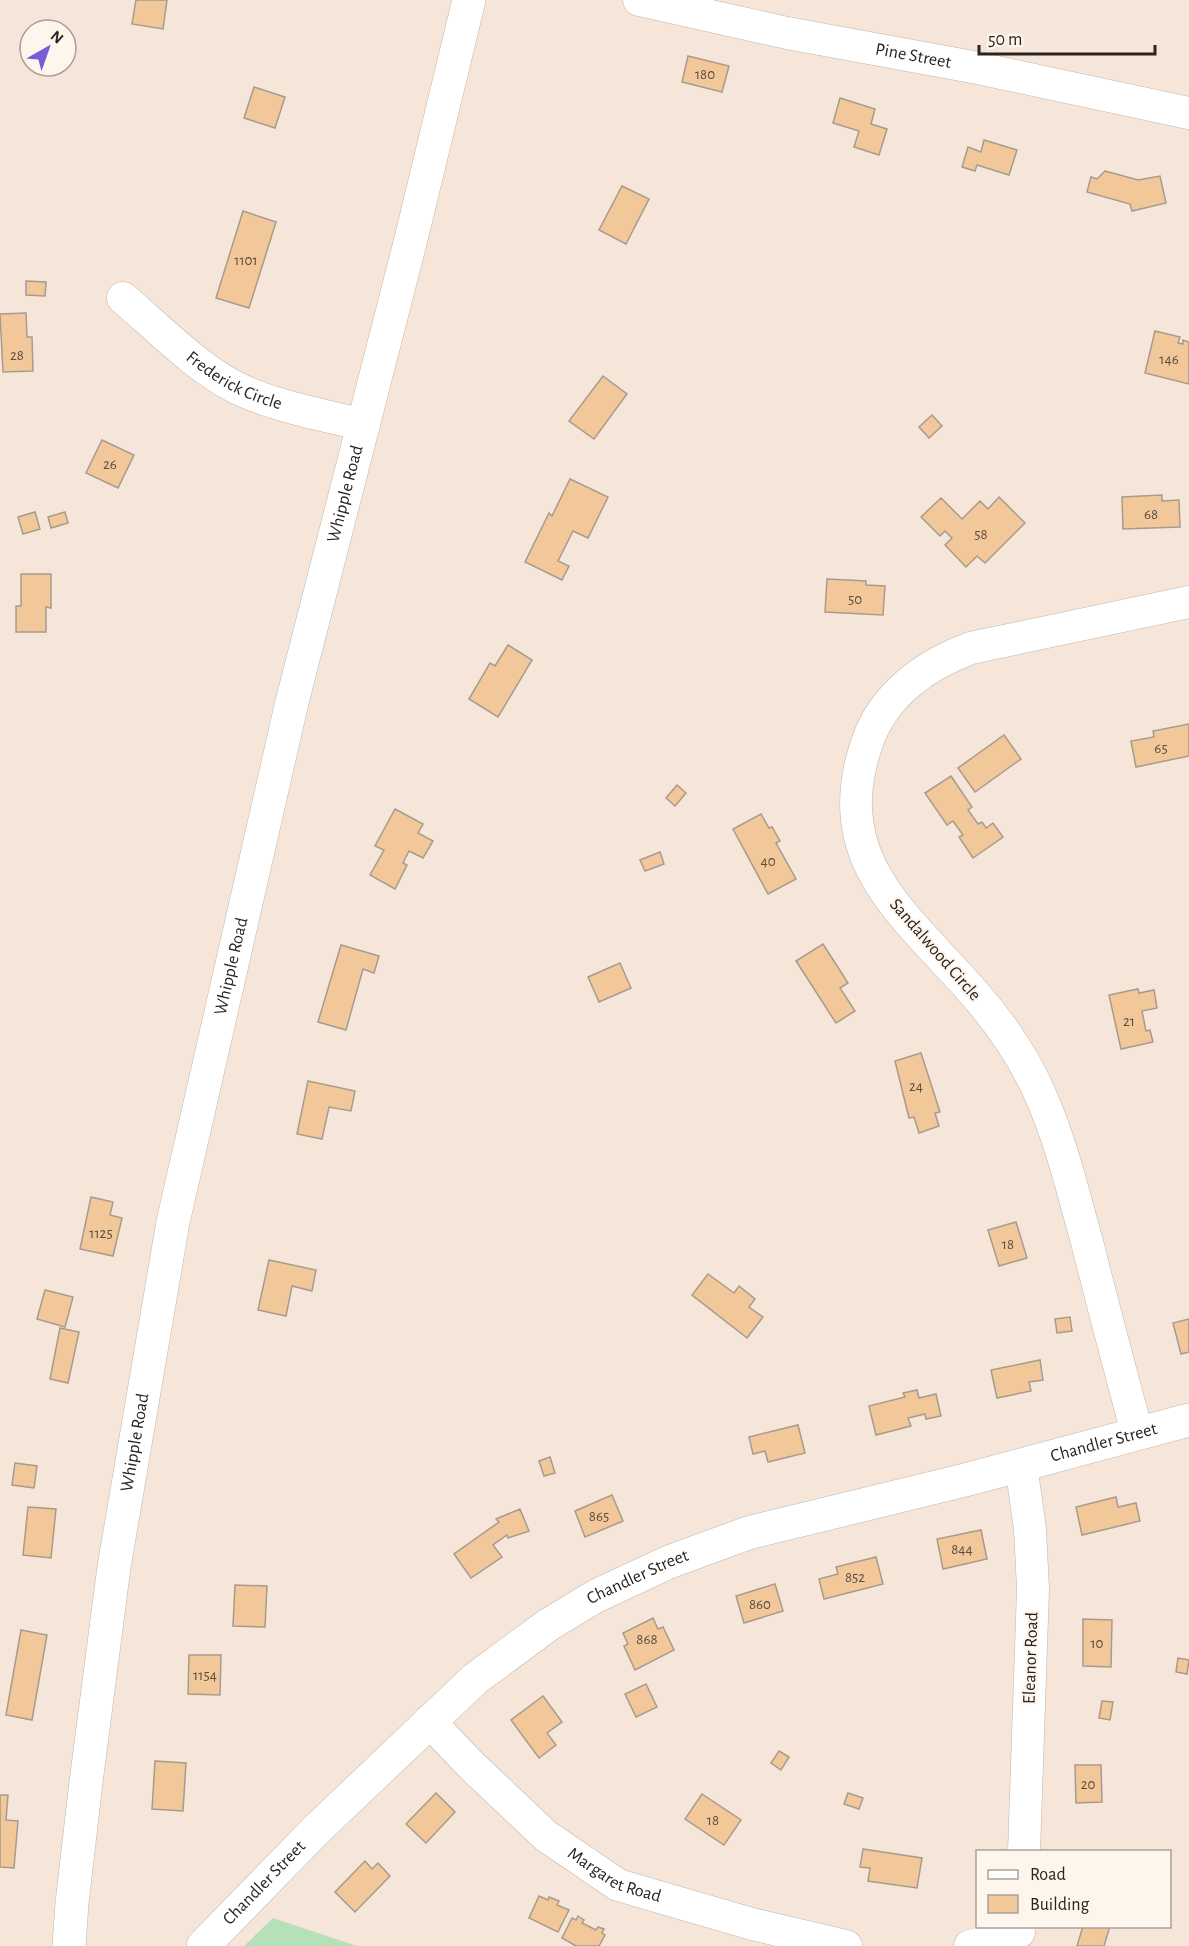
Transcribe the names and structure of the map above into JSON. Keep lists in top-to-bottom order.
{
  "streets": {
    "main road": ["Whipple Road", "Chandler Street"],
    "street": [
      "Pine Street",
      "Frederick Circle",
      "Sandalwood Circle",
      "Eleanor Road",
      "Margaret Road"
    ]
  },
  "crossings": [
    ["Frederick Circle", "Whipple Road"],
    ["Sandalwood Circle", "Chandler Street"],
    ["Chandler Street", "Eleanor Road"],
    ["Chandler Street", "Margaret Road"]
  ],
  "house_numbers": [
    "180",
    "1101",
    "28",
    "146",
    "26",
    "68",
    "58",
    "50",
    "65",
    "40",
    "21",
    "24",
    "1125",
    "18",
    "865",
    "844",
    "852",
    "860",
    "868",
    "10",
    "1154",
    "20",
    "18"
  ],
  "legend": ["Road", "Building"],
  "scale_bar": "50 m",
  "north": "top right"
}
